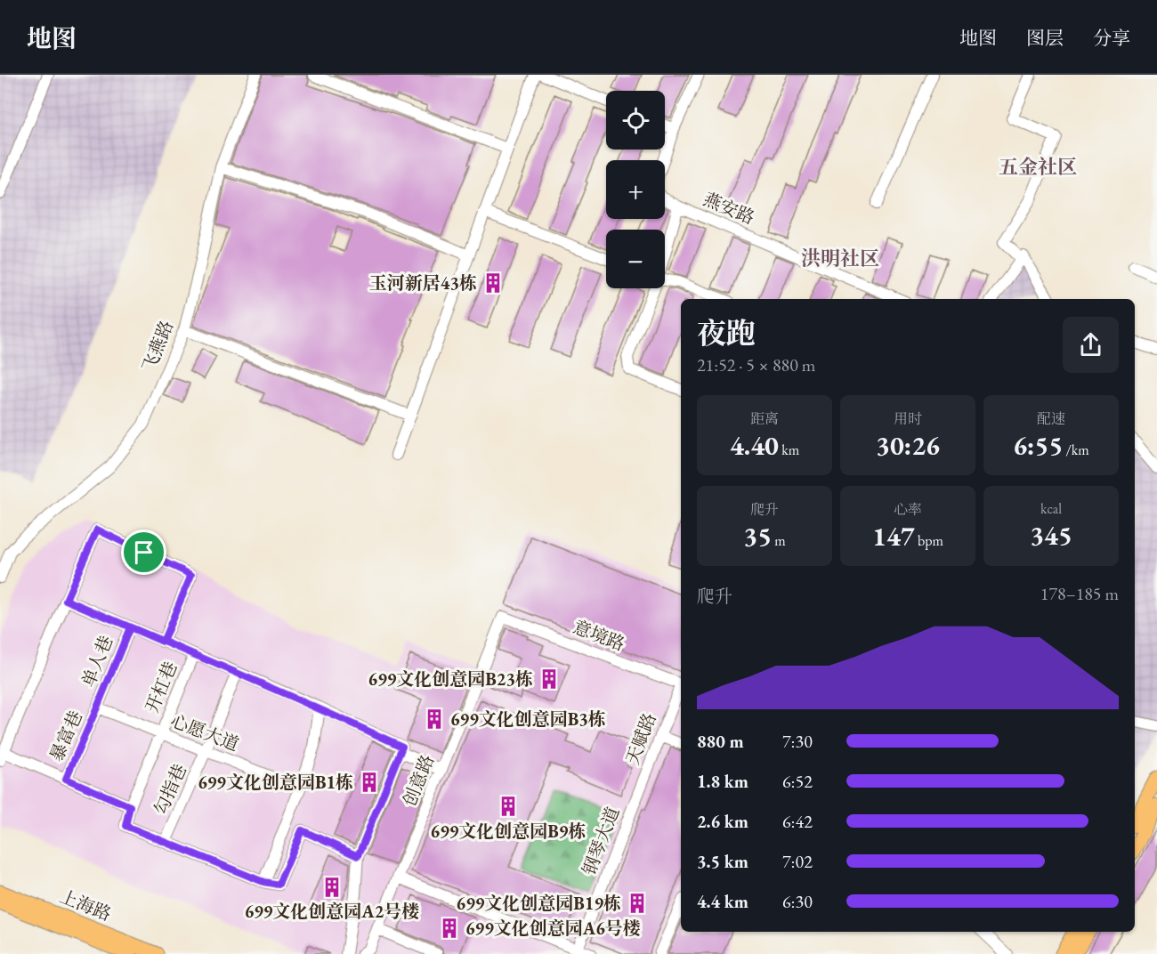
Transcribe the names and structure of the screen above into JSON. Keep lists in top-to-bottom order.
{
  "streets": {
    "main road": ["上海路"],
    "street": [
      "燕安路",
      "飞燕路",
      "意境路",
      "单人巷",
      "开杠巷",
      "心愿大道",
      "暴富巷",
      "天赋路",
      "创意路",
      "勾指巷",
      "钢琴大道"
    ]
  },
  "crossings": [
    ["意境路", "创意路"],
    ["单人巷", "心愿大道"],
    ["单人巷", "暴富巷"],
    ["开杠巷", "心愿大道"],
    ["心愿大道", "暴富巷"],
    ["心愿大道", "勾指巷"],
    ["天赋路", "钢琴大道"]
  ],
  "districts": ["五金社区", "洪明社区"],
  "places": {
    "building": [
      "玉河新居43栋",
      "699文化创意园B23栋",
      "699文化创意园B3栋",
      "699文化创意园B1栋",
      "699文化创意园B9栋",
      "699文化创意园A2号楼",
      "699文化创意园B19栋",
      "699文化创意园A6号楼"
    ]
  },
  "page": {
    "header": "地图",
    "nav": ["地图", "图层", "分享"],
    "map_buttons": ["+", "−"],
    "heading": ["夜跑", "21:52 · 5 × 880 m"],
    "stats": [
      ["距离", "4.40 km"],
      ["用时", "30:26"],
      ["配速", "6:55 /km"],
      ["爬升", "35 m"],
      ["心率", "147 bpm"],
      ["kcal", "345"]
    ],
    "chart": ["爬升", "178–185 m"],
    "list": [
      {
        "name": "880 m",
        "note": "7:30"
      },
      {
        "name": "1.8 km",
        "note": "6:52"
      },
      {
        "name": "2.6 km",
        "note": "6:42"
      },
      {
        "name": "3.5 km",
        "note": "7:02"
      },
      {
        "name": "4.4 km",
        "note": "6:30"
      }
    ]
  }
}
